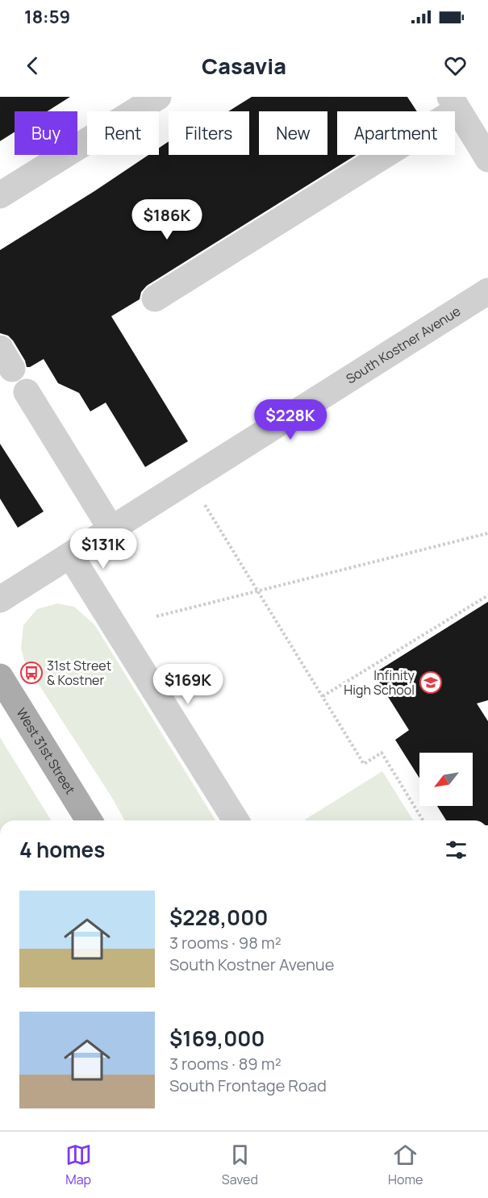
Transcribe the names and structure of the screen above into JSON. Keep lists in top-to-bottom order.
{
  "streets": {
    "main road": ["West 31st Street"],
    "street": ["South Kostner Avenue"]
  },
  "places": {
    "bus stop": ["31st Street & Kostner"],
    "school or university": ["Infinity High School"]
  },
  "north": "bottom left",
  "page": {
    "status": "18:59",
    "header": "Casavia",
    "chip": [
      "Buy",
      "Rent",
      "Filters",
      "New",
      "Apartment"
    ],
    "price": [
      "$186K",
      "$228K",
      "$131K",
      "$169K"
    ],
    "heading": "4 homes",
    "list": [
      {
        "name": "$228,000",
        "note": "3 rooms · 98 m² · South Kostner Avenue"
      },
      {
        "name": "$169,000",
        "note": "3 rooms · 89 m² · South Frontage Road"
      }
    ],
    "tabs": ["Map", "Saved", "Home"]
  }
}
